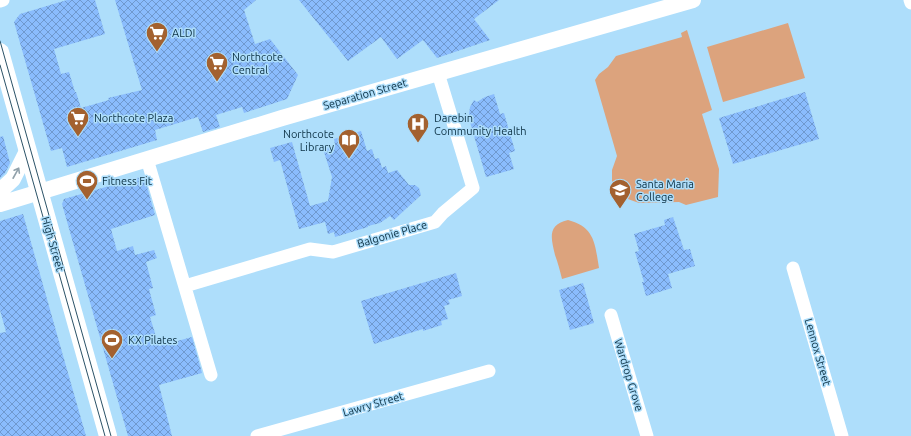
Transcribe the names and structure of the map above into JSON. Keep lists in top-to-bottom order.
{
  "streets": {
    "main road": ["High Street"],
    "street": [
      "Separation Street",
      "Balgonie Place",
      "Lennox Street",
      "Wardrop Grove",
      "Lawry Street"
    ]
  },
  "crossings": [
    ["Separation Street", "Balgonie Place"],
    ["Separation Street", "High Street"]
  ],
  "places": {
    "supermarket": ["ALDI", "Northcote Central", "Northcote Plaza"],
    "hospital": ["Darebin Community Health"],
    "library": ["Northcote Library"],
    "sports": ["Fitness Fit", "KX Pilates"],
    "school or university": ["Santa Maria College"]
  }
}
